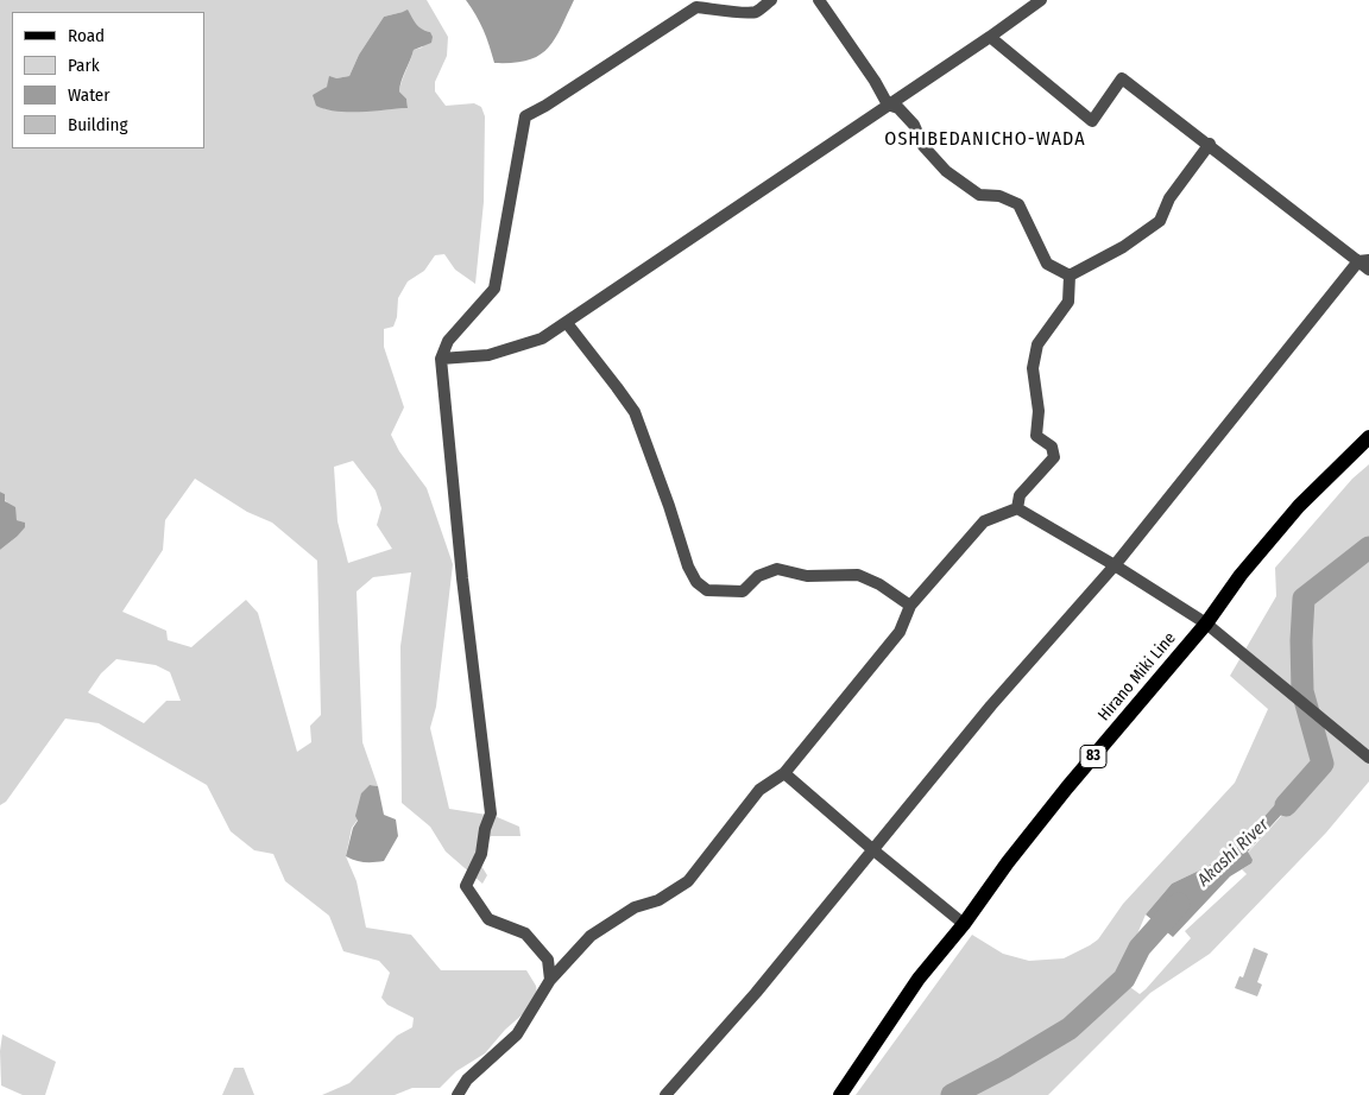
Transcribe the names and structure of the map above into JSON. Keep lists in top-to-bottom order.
{
  "streets": {
    "main road": ["Hirano Miki Line", "83"]
  },
  "districts": ["OSHIBEDANICHO-WADA"],
  "water": ["Akashi River"],
  "legend": [
    "Road",
    "Park",
    "Water",
    "Building"
  ]
}
